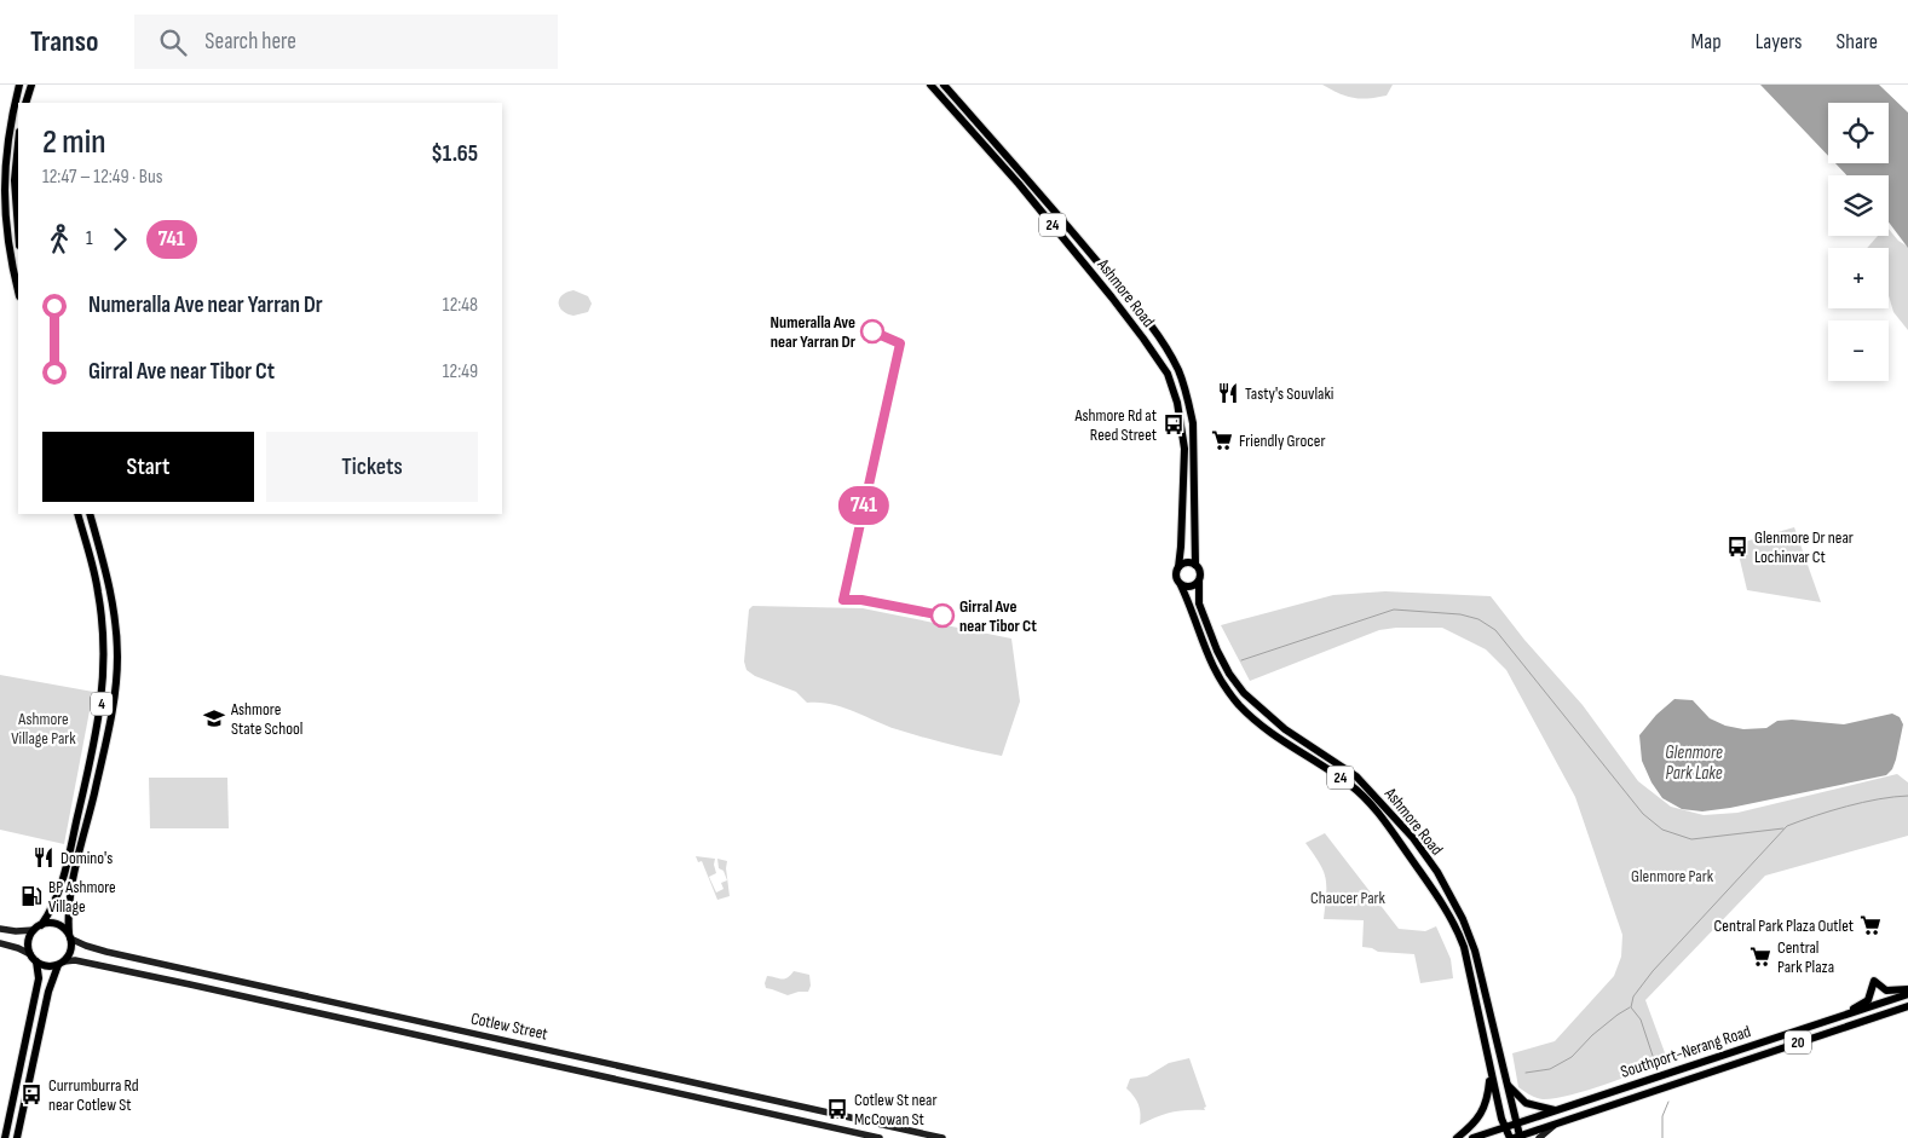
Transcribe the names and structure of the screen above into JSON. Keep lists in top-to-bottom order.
{
  "streets": {
    "main road": [
      "24",
      "Ashmore Road",
      "4",
      "Cotlew Street",
      "20",
      "Southport-Nerang Road"
    ]
  },
  "crossings": [
    ["24", "Ashmore Road"],
    ["Ashmore Road", "Southport-Nerang Road"],
    ["4", "Cotlew Street"]
  ],
  "water": ["Glenmore Park Lake"],
  "parks": ["Ashmore Village Park", "Glenmore Park", "Chaucer Park"],
  "places": {
    "other": ["Numeralla Ave near Yarran Dr", "Girral Ave near Tibor Ct"],
    "restaurant": ["Tasty's Souvlaki", "Domino's"],
    "bus stop": [
      "Ashmore Rd at Reed Street",
      "Glenmore Dr near Lochinvar Ct",
      "Currumburra Rd near Cotlew St",
      "Cotlew St near McCowan St"
    ],
    "supermarket": ["Friendly Grocer", "Central Park Plaza Outlet", "Central Park Plaza"],
    "school or university": ["Ashmore State School"],
    "fuel station": ["BP Ashmore Village"]
  },
  "lines": ["bus line 741"],
  "page": {
    "header": "Transo",
    "search": "Search here",
    "nav": ["Map", "Layers", "Share"],
    "on_map": "741",
    "map_buttons": ["+", "−"],
    "heading": ["2 min", "12:47 – 12:49 · Bus", "$1.65"],
    "legs": ["1", "741"],
    "list": [
      {
        "name": "Numeralla Ave near Yarran Dr",
        "value": "12:48"
      },
      {
        "name": "Girral Ave near Tibor Ct",
        "value": "12:49"
      }
    ],
    "buttons": ["Start", "Tickets"]
  }
}
